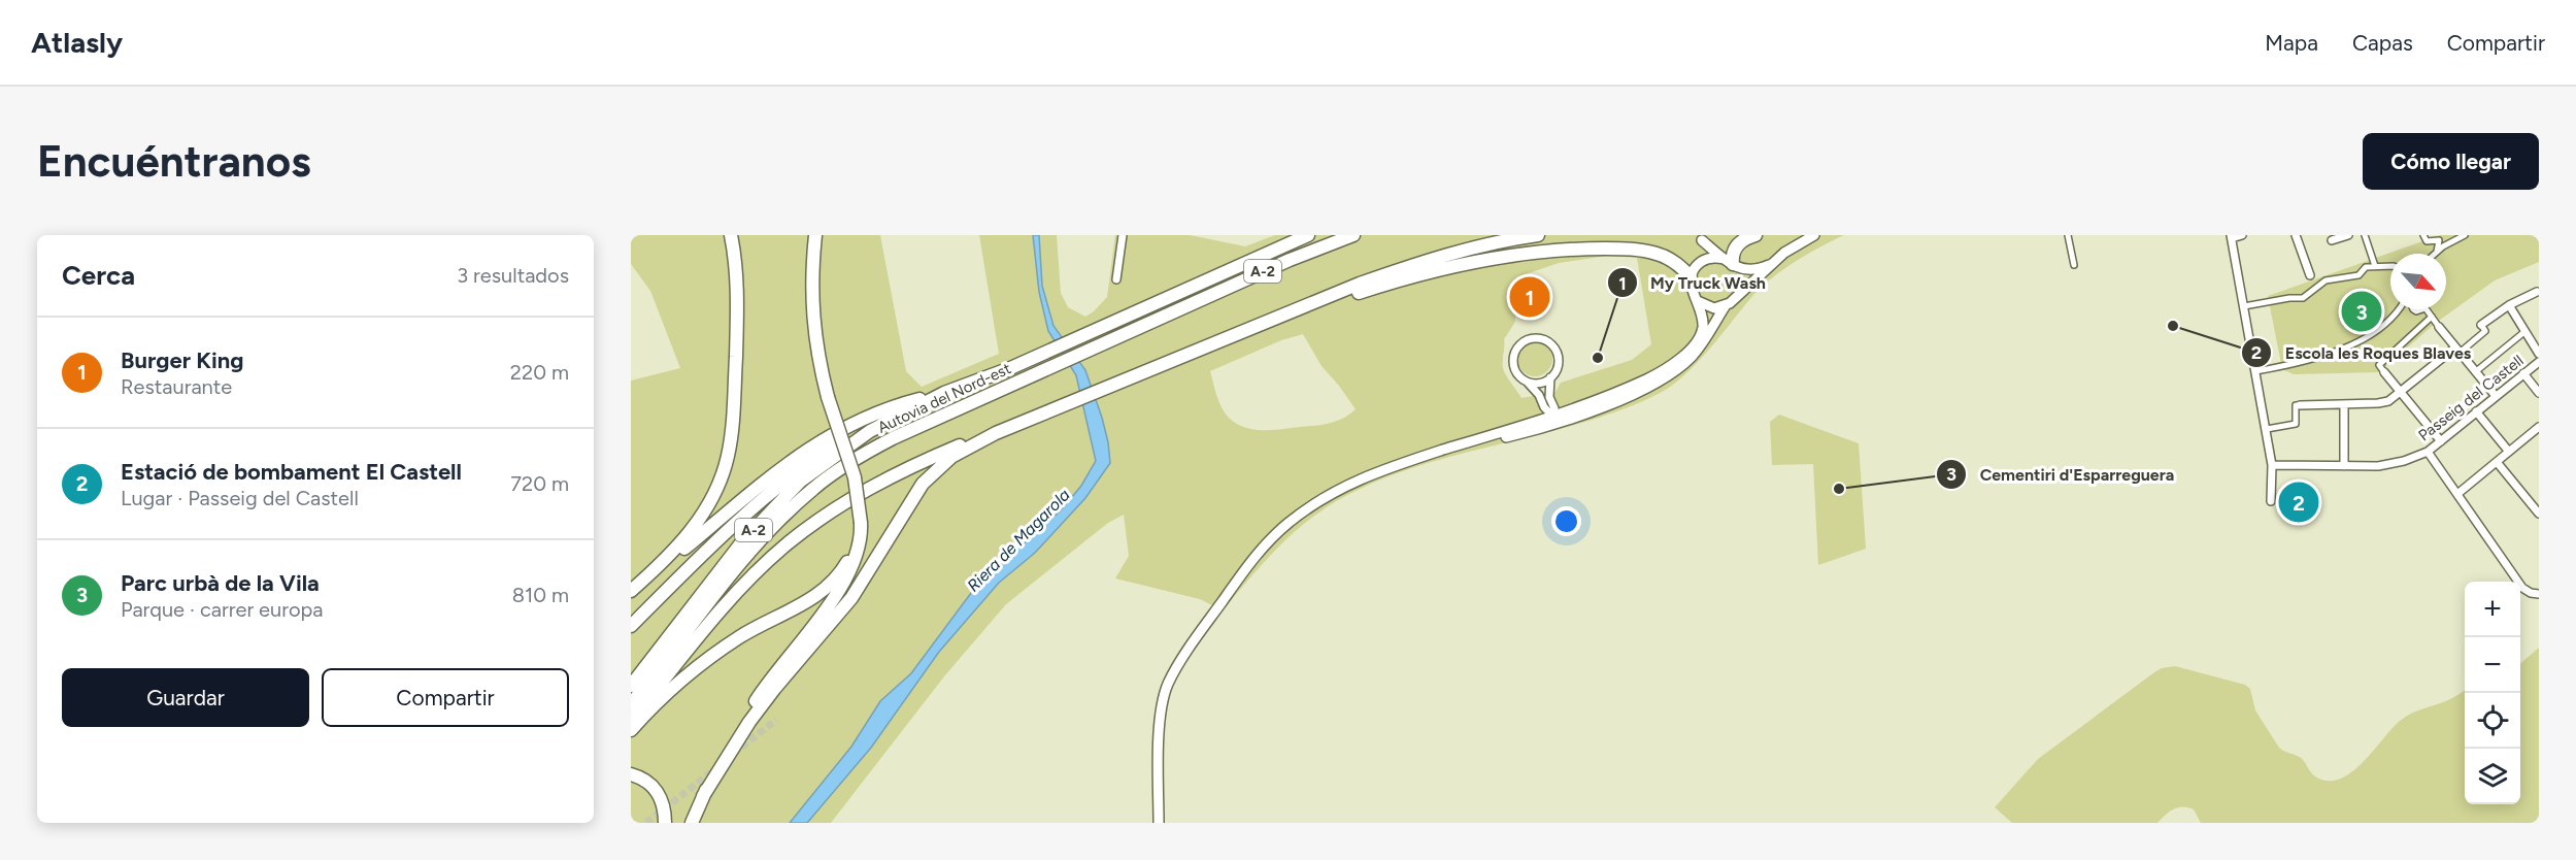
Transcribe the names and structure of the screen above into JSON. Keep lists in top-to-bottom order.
{
  "streets": {
    "highway": ["A-2", "Autovia del Nord-est"],
    "street": ["Passeig del Castell"]
  },
  "water": ["Riera de Magarola"],
  "places": ["Escola les Roques Blaves", "My Truck Wash", "Cementiri d'Esparreguera"],
  "north": "bottom right",
  "page": {
    "header": "Atlasly",
    "nav": ["Mapa", "Capas", "Compartir"],
    "buttons": [
      "Cómo llegar",
      ["Guardar", "Compartir"]
    ],
    "title": "Encuéntranos",
    "heading": ["Cerca", "3 resultados"],
    "pins": ["1", "3", "2"],
    "list": [
      {
        "mark": "1",
        "name": "Burger King",
        "note": "Restaurante",
        "value": "220 m"
      },
      {
        "mark": "2",
        "name": "Estació de bombament El Castell",
        "note": "Lugar · Passeig del Castell",
        "value": "720 m"
      },
      {
        "mark": "3",
        "name": "Parc urbà de la Vila",
        "note": "Parque · carrer europa",
        "value": "810 m"
      }
    ],
    "map_buttons": ["+", "−"]
  }
}
